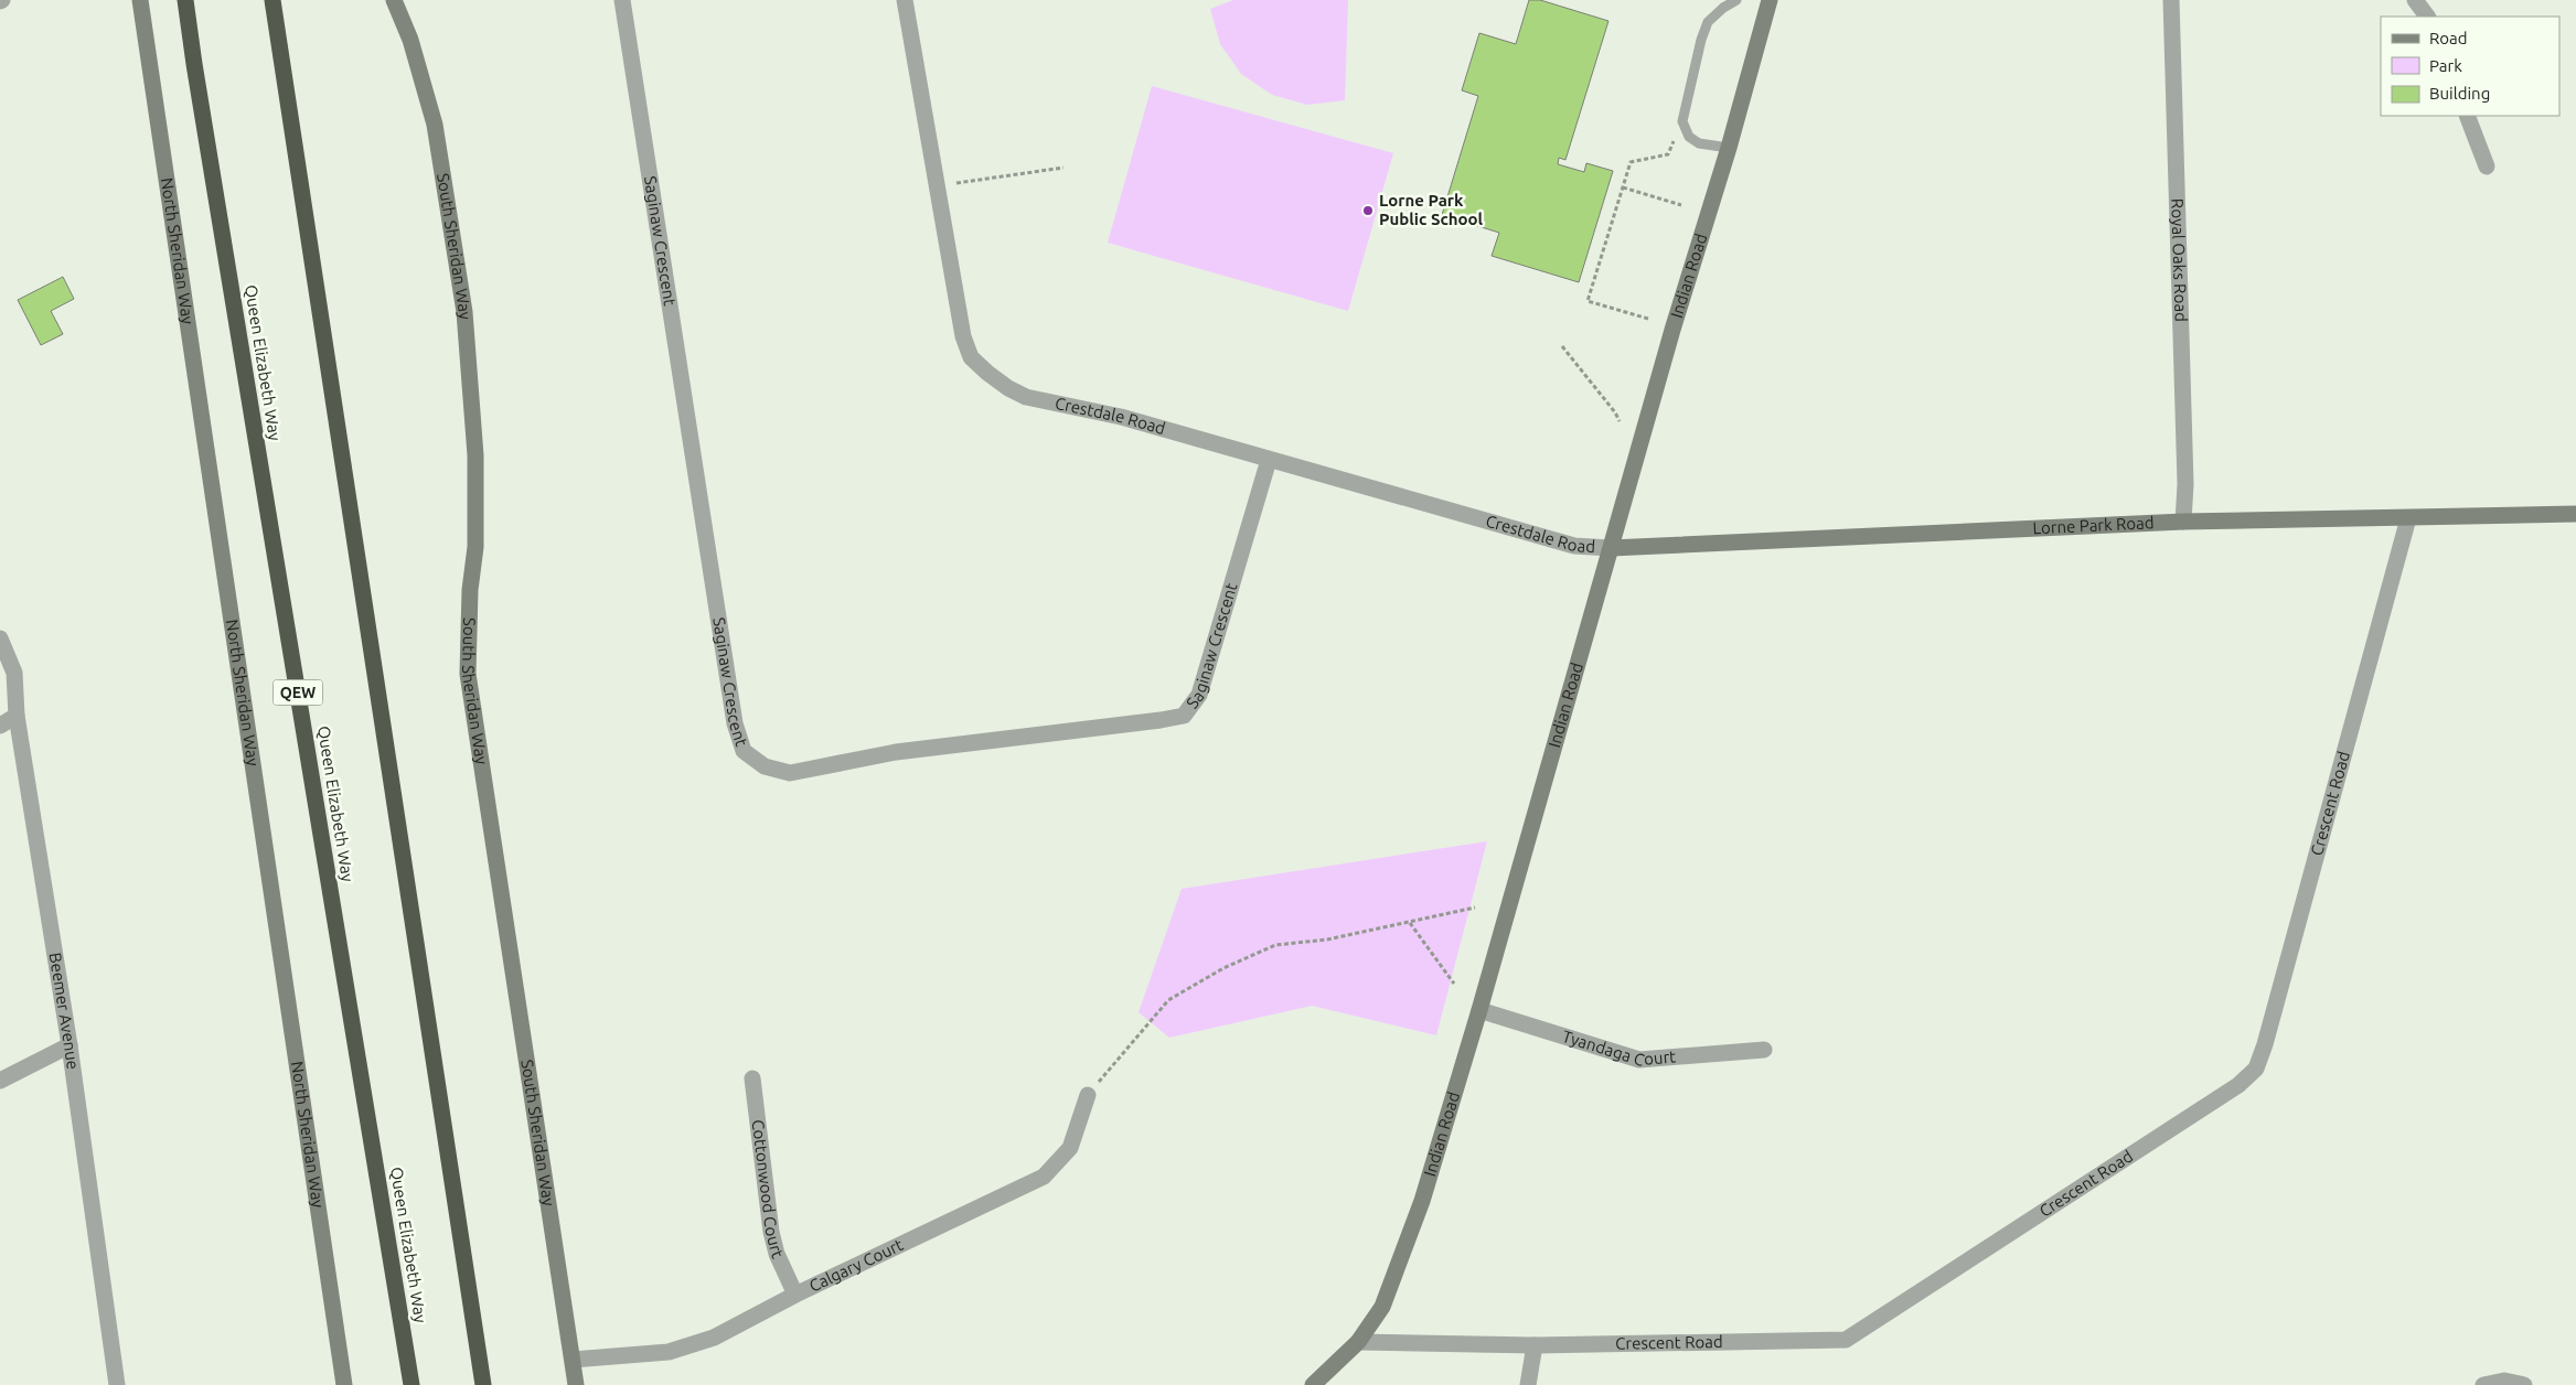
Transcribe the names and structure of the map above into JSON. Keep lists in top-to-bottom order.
{
  "streets": {
    "highway": ["Queen Elizabeth Way", "QEW"],
    "street": [
      "Saginaw Crescent",
      "South Sheridan Way",
      "North Sheridan Way",
      "Royal Oaks Road",
      "Indian Road",
      "Crestdale Road",
      "Lorne Park Road",
      "Crescent Road",
      "Beemer Avenue",
      "Tyandaga Court",
      "Cottonwood Court",
      "Calgary Court"
    ]
  },
  "crossings": [
    ["Saginaw Crescent", "Crestdale Road"],
    ["South Sheridan Way", "Calgary Court"],
    ["Royal Oaks Road", "Lorne Park Road"],
    ["Indian Road", "Crestdale Road"],
    ["Indian Road", "Lorne Park Road"],
    ["Indian Road", "Crescent Road"],
    ["Indian Road", "Tyandaga Court"],
    ["Crestdale Road", "Lorne Park Road"],
    ["Lorne Park Road", "Crescent Road"],
    ["Cottonwood Court", "Calgary Court"]
  ],
  "places": ["Lorne Park Public School"],
  "legend": ["Road", "Park", "Building"]
}
